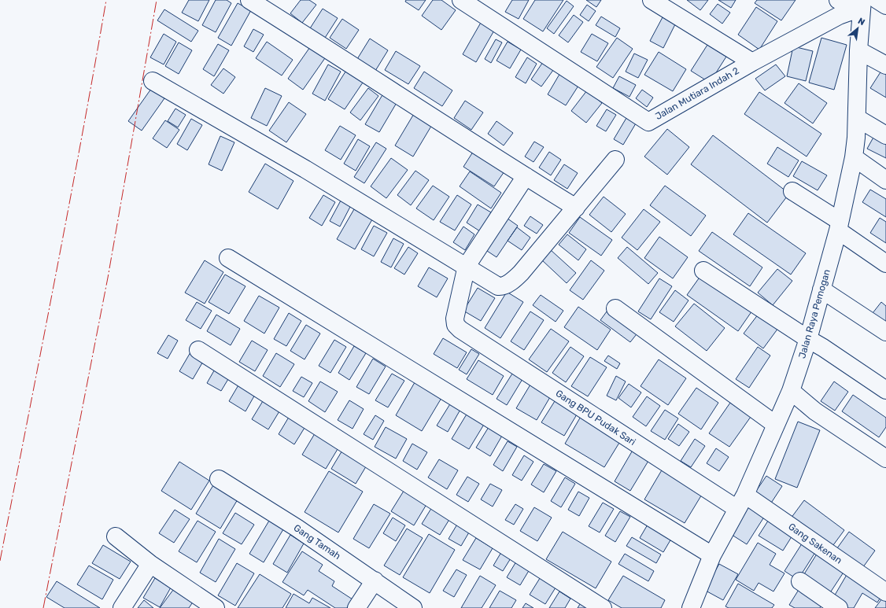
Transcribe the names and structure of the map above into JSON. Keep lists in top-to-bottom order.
{
  "streets": {
    "street": [
      "Jalan Mutiara Indah 2",
      "Jalan Raya Pemogan",
      "Gang BPU Pudak Sari",
      "Gang Tamah",
      "Gang Sakenan"
    ]
  },
  "crossings": [
    ["Jalan Mutiara Indah 2", "Jalan Raya Pemogan"],
    ["Jalan Raya Pemogan", "Gang BPU Pudak Sari"],
    ["Jalan Raya Pemogan", "Gang Sakenan"],
    ["Gang BPU Pudak Sari", "Gang Sakenan"]
  ],
  "north": "top right"
}
